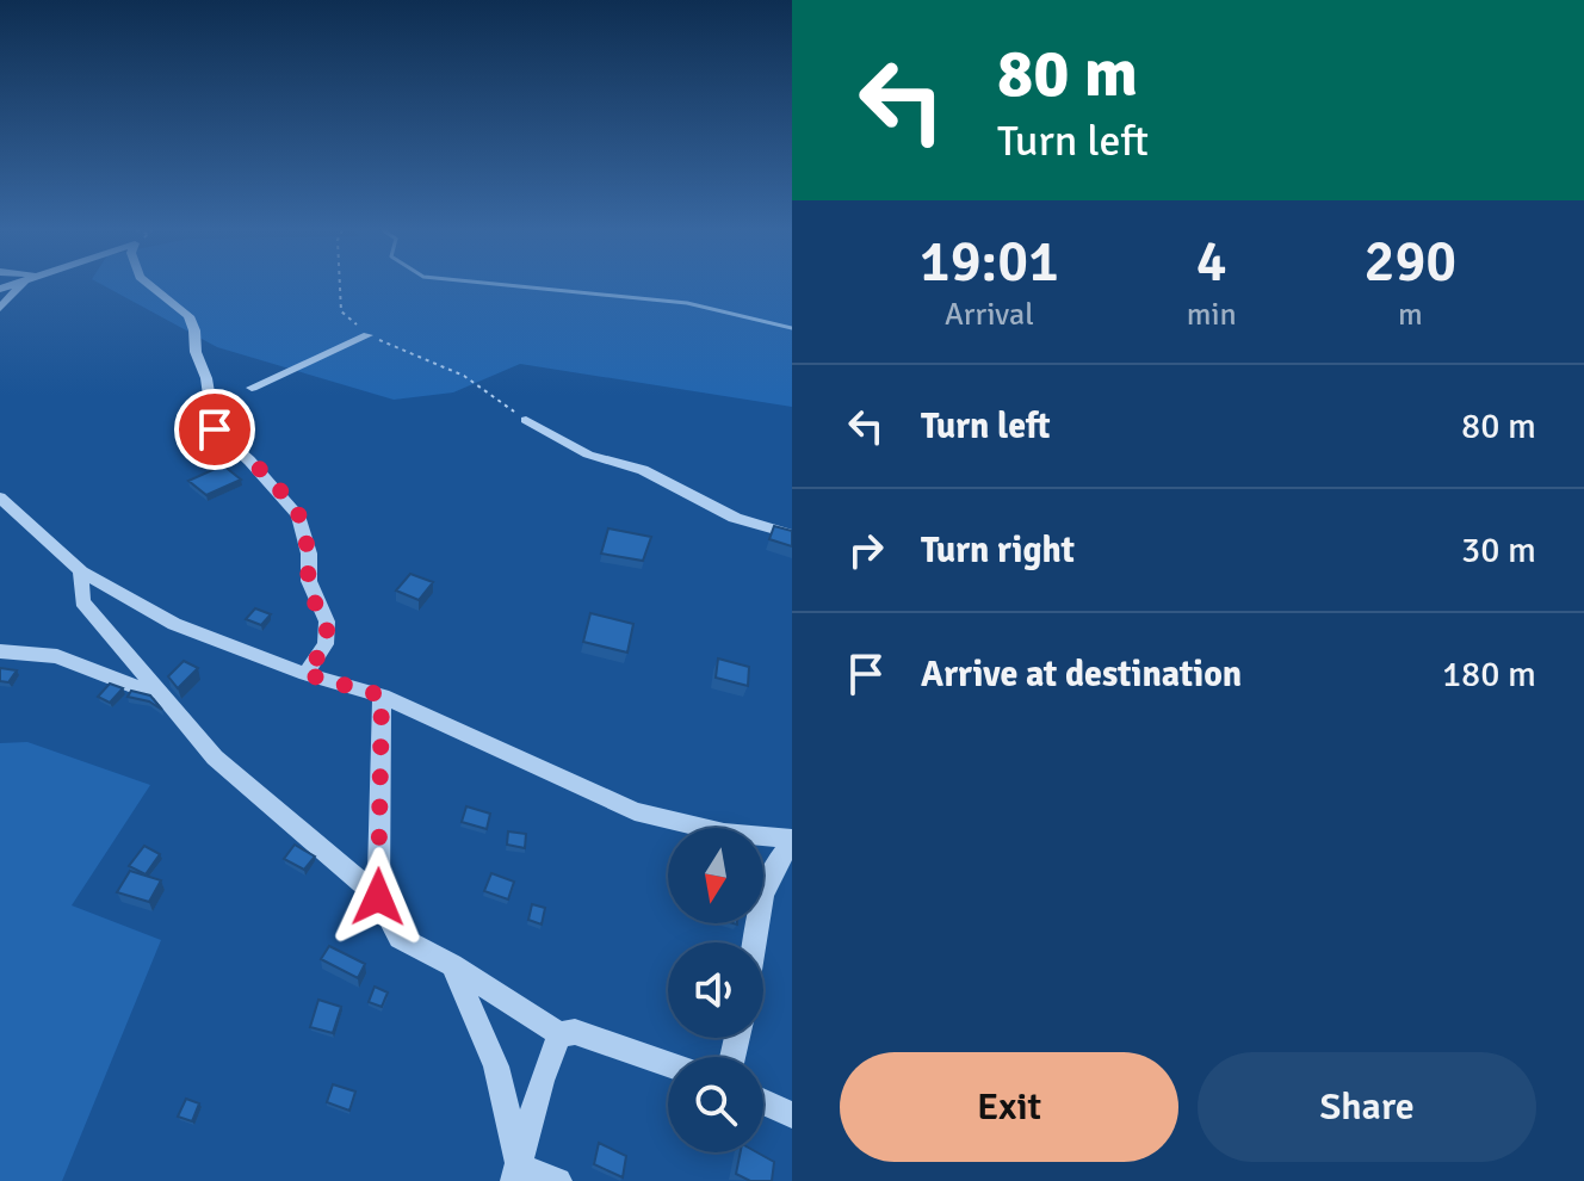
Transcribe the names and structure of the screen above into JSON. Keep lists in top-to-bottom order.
{
  "north": "bottom",
  "page": {
    "turn": ["80 m", "Turn left"],
    "eta": [
      "19:01",
      "Arrival",
      "4",
      "min",
      "290",
      "m"
    ],
    "list": [
      {
        "name": "Turn left",
        "value": "80 m"
      },
      {
        "name": "Turn right",
        "value": "30 m"
      },
      {
        "name": "Arrive at destination",
        "value": "180 m"
      }
    ],
    "buttons": ["Exit", "Share"]
  }
}
